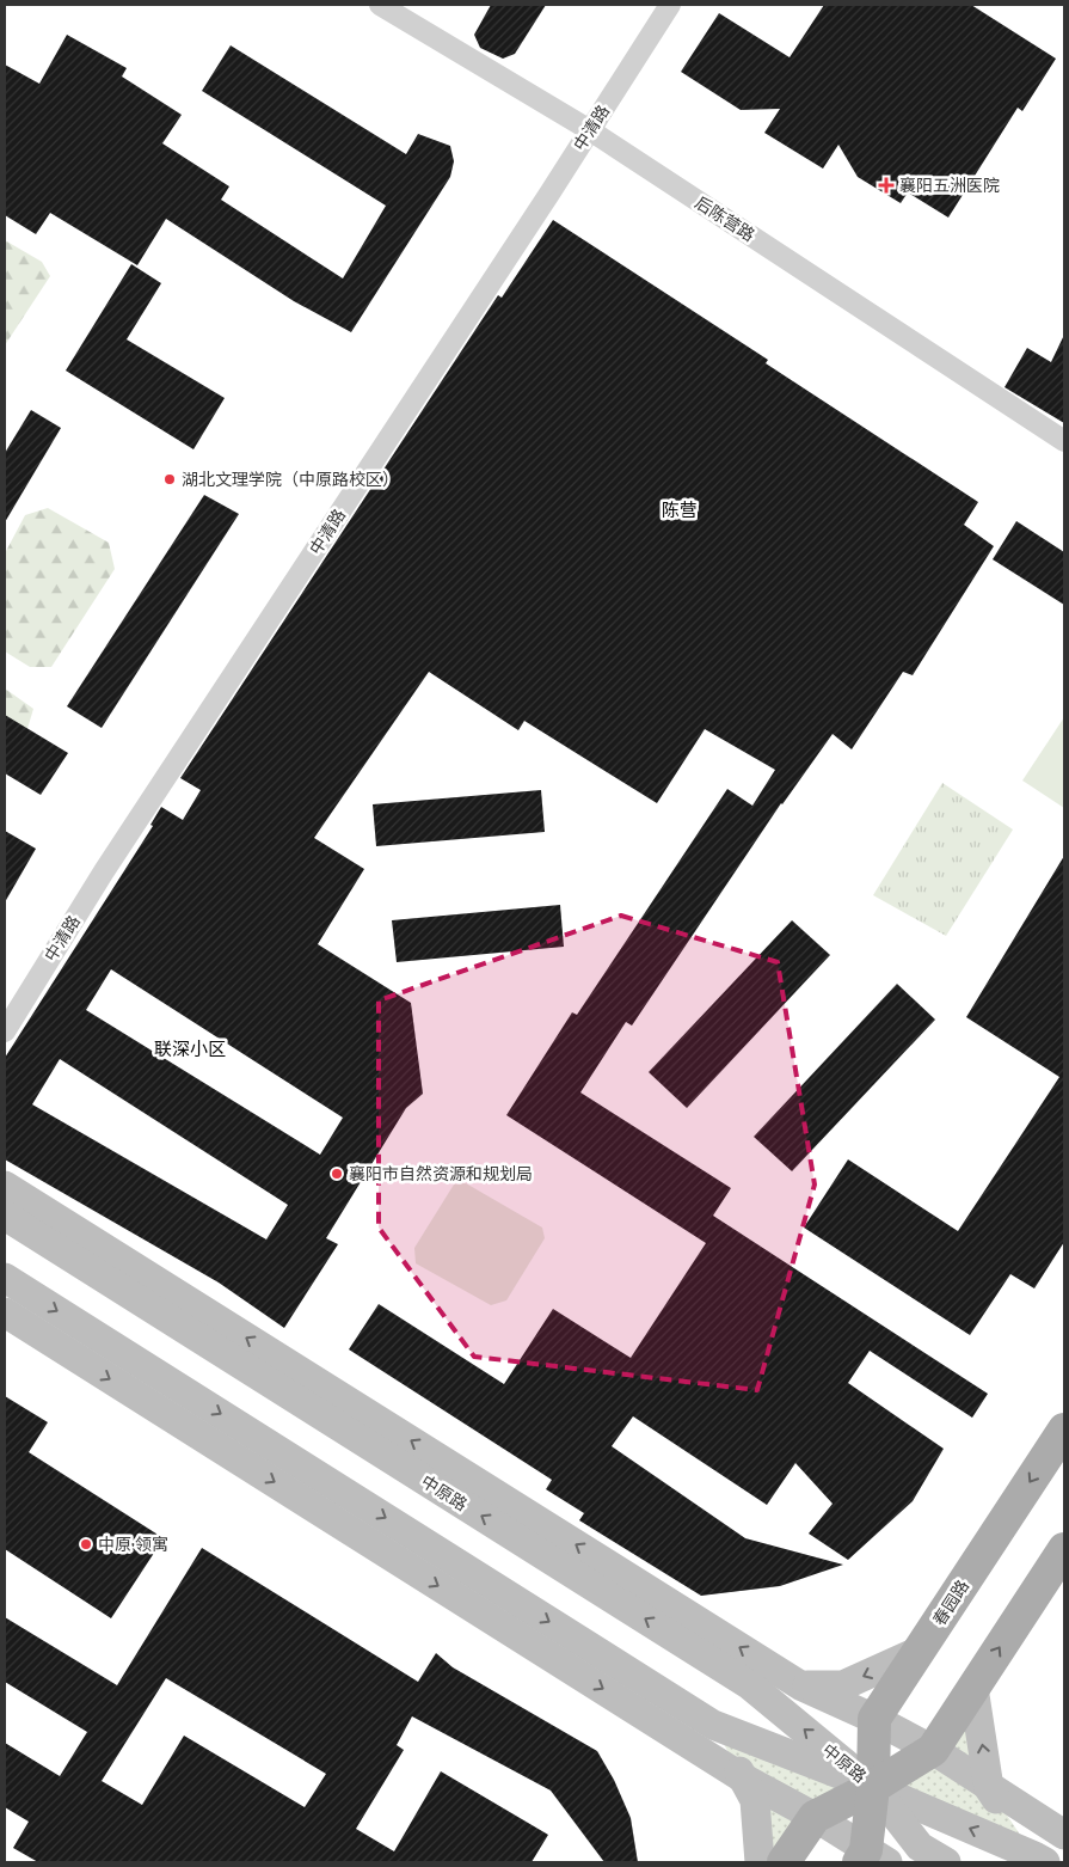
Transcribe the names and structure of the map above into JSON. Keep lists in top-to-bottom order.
{
  "streets": {
    "main road": ["中原路", "春园路"],
    "street": ["中清路", "后陈营路"]
  },
  "crossings": [
    ["中清路", "后陈营路"]
  ],
  "districts": ["陈营", "联深小区"],
  "places": {
    "health": ["襄阳五洲医院"],
    "other": ["湖北文理学院（中原路校区）", "襄阳市自然资源和规划局", "中原·领寓"]
  }
}
